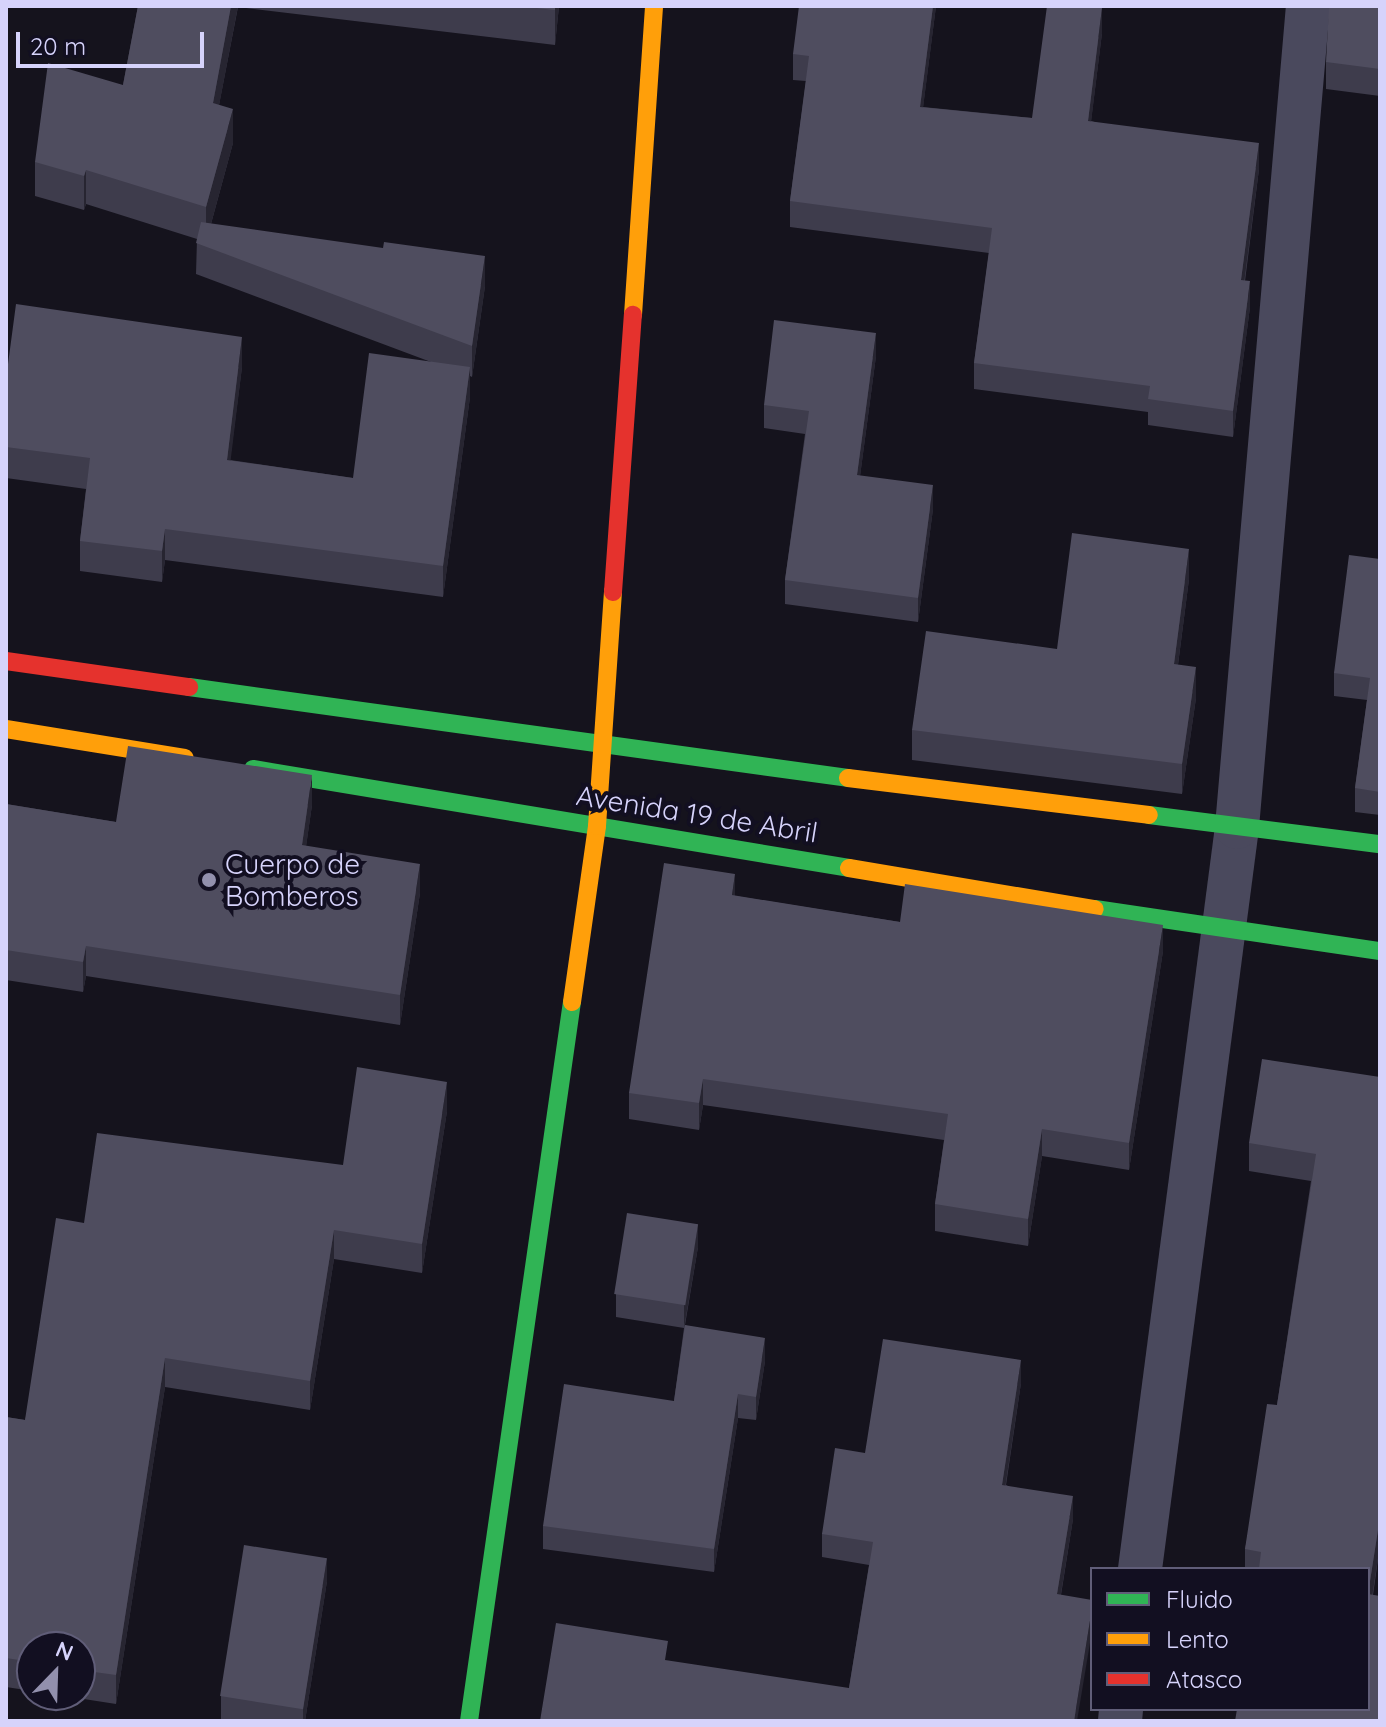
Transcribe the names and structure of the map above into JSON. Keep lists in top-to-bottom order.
{
  "streets": {
    "street": ["Avenida 19 de Abril"]
  },
  "places": ["Cuerpo de Bomberos"],
  "legend": ["Fluido", "Lento", "Atasco"],
  "scale_bar": "20 m",
  "north": "top right"
}
